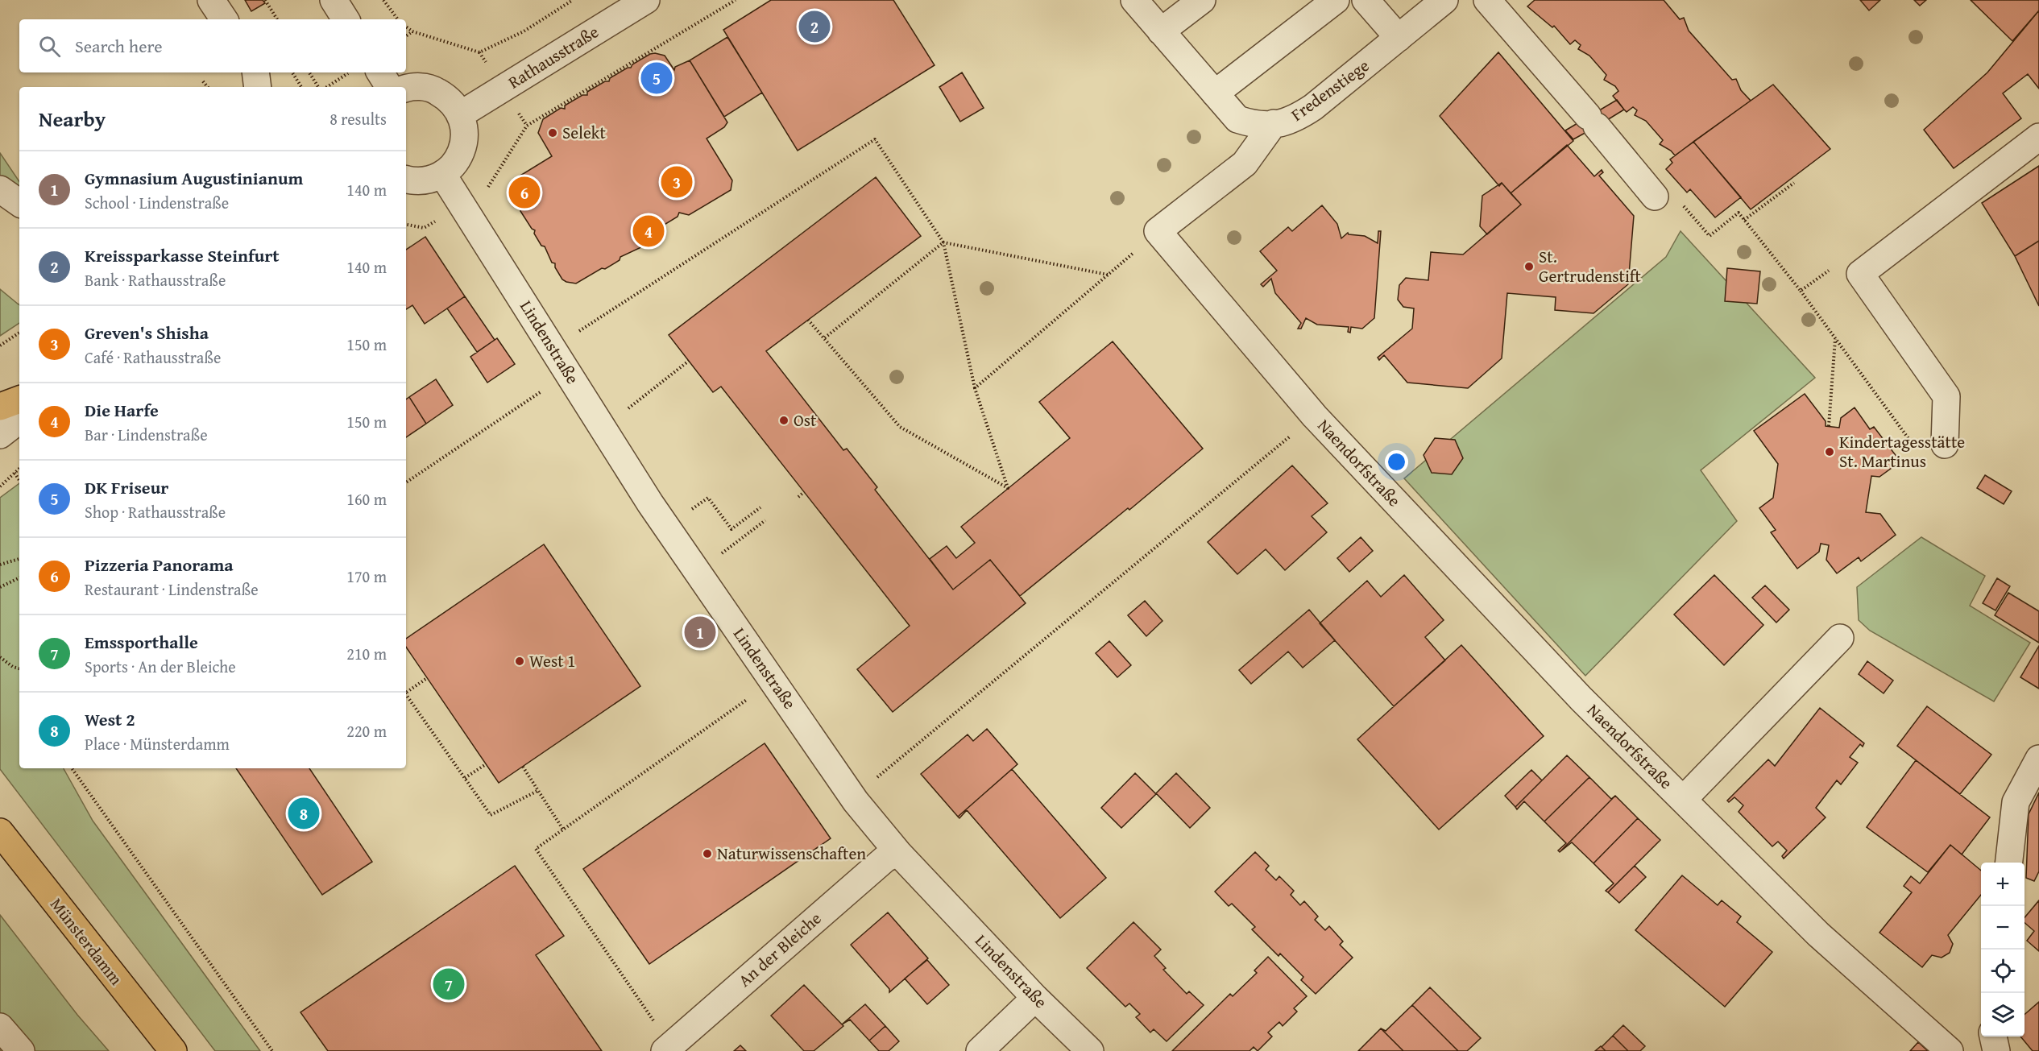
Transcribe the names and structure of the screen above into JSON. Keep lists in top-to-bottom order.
{
  "streets": {
    "main road": ["Münsterdamm"],
    "street": [
      "Rathausstraße",
      "Fredenstiege",
      "Lindenstraße",
      "Naendorfstraße",
      "An der Bleiche"
    ]
  },
  "crossings": [
    ["Lindenstraße", "An der Bleiche"]
  ],
  "places": [
    "Selekt",
    "St. Gertrudenstift",
    "Ost",
    "Kindertagesstätte St. Martinus",
    "West 1",
    "Naturwissenschaften"
  ],
  "page": {
    "pins": [
      "2",
      "5",
      "3",
      "6",
      "4",
      "1",
      "8",
      "7"
    ],
    "search": "Search here",
    "heading": ["Nearby", "8 results"],
    "list": [
      {
        "mark": "1",
        "name": "Gymnasium Augustinianum",
        "note": "School · Lindenstraße",
        "value": "140 m"
      },
      {
        "mark": "2",
        "name": "Kreissparkasse Steinfurt",
        "note": "Bank · Rathausstraße",
        "value": "140 m"
      },
      {
        "mark": "3",
        "name": "Greven's Shisha",
        "note": "Café · Rathausstraße",
        "value": "150 m"
      },
      {
        "mark": "4",
        "name": "Die Harfe",
        "note": "Bar · Lindenstraße",
        "value": "150 m"
      },
      {
        "mark": "5",
        "name": "DK Friseur",
        "note": "Shop · Rathausstraße",
        "value": "160 m"
      },
      {
        "mark": "6",
        "name": "Pizzeria Panorama",
        "note": "Restaurant · Lindenstraße",
        "value": "170 m"
      },
      {
        "mark": "7",
        "name": "Emssporthalle",
        "note": "Sports · An der Bleiche",
        "value": "210 m"
      },
      {
        "mark": "8",
        "name": "West 2",
        "note": "Place · Münsterdamm",
        "value": "220 m"
      }
    ],
    "map_buttons": ["+", "−"]
  }
}
